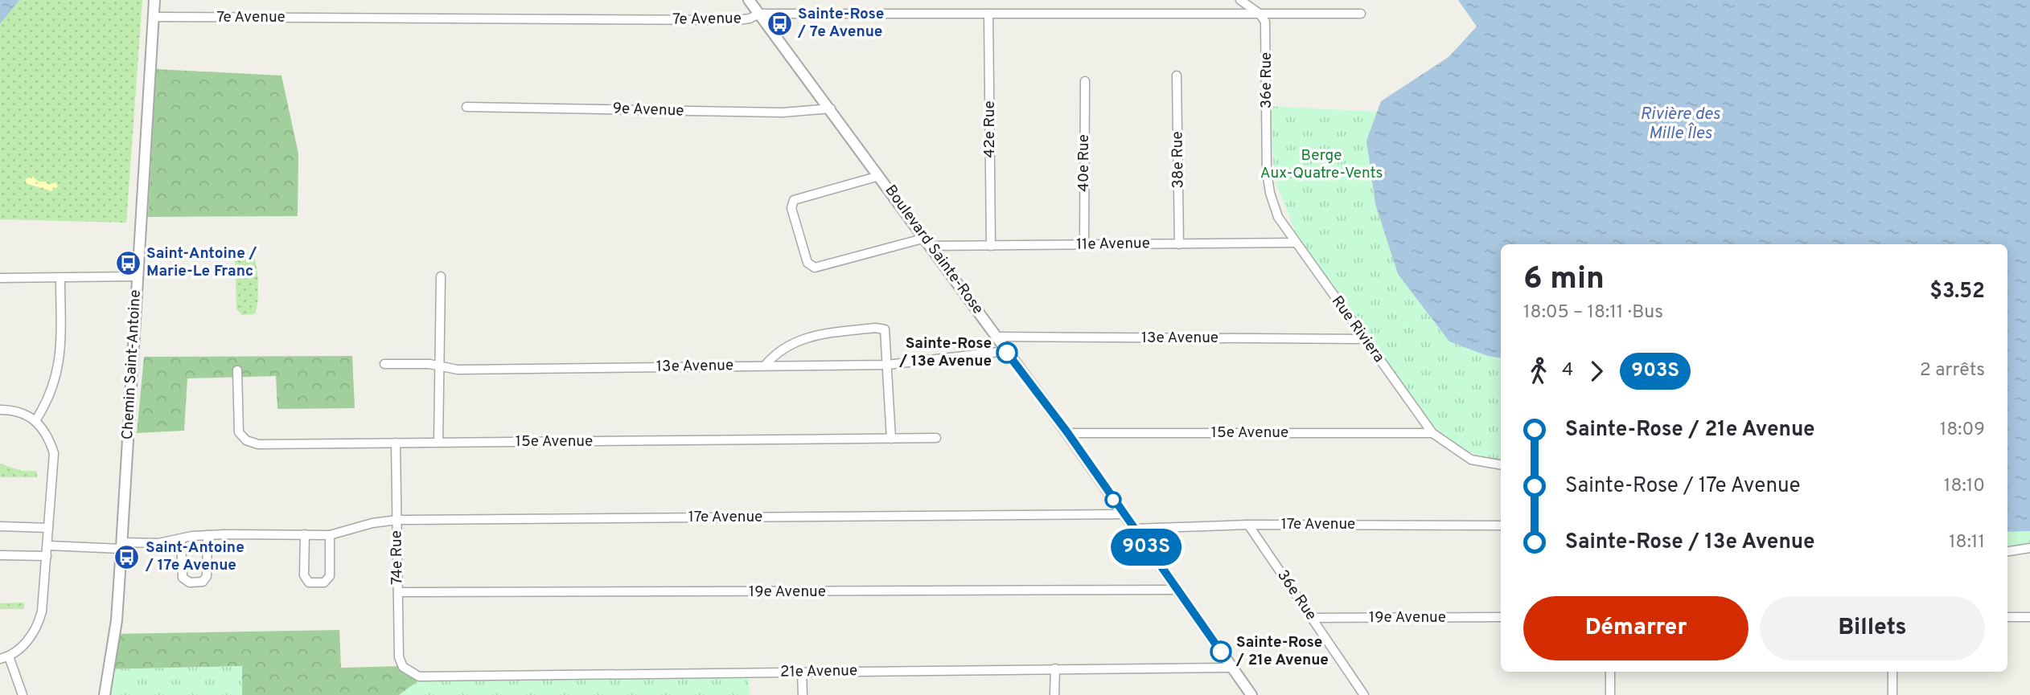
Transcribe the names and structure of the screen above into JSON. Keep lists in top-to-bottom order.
{
  "streets": {
    "street": [
      "7e Avenue",
      "36e Rue",
      "9e Avenue",
      "42e Rue",
      "38e Rue",
      "40e Rue",
      "11e Avenue",
      "Boulevard Sainte-Rose",
      "Rue Riviera",
      "13e Avenue",
      "Chemin Saint-Antoine",
      "15e Avenue",
      "17e Avenue",
      "74e Rue",
      "19e Avenue",
      "21e Avenue"
    ]
  },
  "crossings": [
    ["7e Avenue", "36e Rue"],
    ["7e Avenue", "42e Rue"],
    ["7e Avenue", "Boulevard Sainte-Rose"],
    ["7e Avenue", "Chemin Saint-Antoine"],
    ["36e Rue", "Rue Riviera"],
    ["36e Rue", "17e Avenue"],
    ["36e Rue", "19e Avenue"],
    ["9e Avenue", "Boulevard Sainte-Rose"],
    ["42e Rue", "11e Avenue"],
    ["38e Rue", "11e Avenue"],
    ["40e Rue", "11e Avenue"],
    ["11e Avenue", "Boulevard Sainte-Rose"],
    ["11e Avenue", "Rue Riviera"],
    ["Boulevard Sainte-Rose", "13e Avenue"],
    ["Boulevard Sainte-Rose", "15e Avenue"],
    ["Boulevard Sainte-Rose", "17e Avenue"],
    ["Boulevard Sainte-Rose", "19e Avenue"],
    ["Boulevard Sainte-Rose", "21e Avenue"],
    ["Rue Riviera", "13e Avenue"],
    ["Rue Riviera", "15e Avenue"],
    ["Chemin Saint-Antoine", "17e Avenue"],
    ["15e Avenue", "74e Rue"],
    ["17e Avenue", "74e Rue"],
    ["74e Rue", "19e Avenue"],
    ["74e Rue", "21e Avenue"]
  ],
  "water": ["Rivière des Mille Îles"],
  "parks": ["Berge Aux-Quatre-Vents"],
  "places": {
    "bus stop": ["Sainte-Rose / 7e Avenue", "Saint-Antoine / Marie-Le Franc", "Saint-Antoine / 17e Avenue"],
    "other": ["Sainte-Rose / 13e Avenue", "Sainte-Rose / 21e Avenue"]
  },
  "lines": ["bus line 903S"],
  "page": {
    "on_map": "903S",
    "heading": ["6 min", "18:05 – 18:11 · Bus", "$3.52"],
    "legs": ["4", "903S", "2 arrêts"],
    "list": [
      {
        "name": "Sainte-Rose / 21e Avenue",
        "value": "18:09"
      },
      {
        "name": "Sainte-Rose / 17e Avenue",
        "value": "18:10"
      },
      {
        "name": "Sainte-Rose / 13e Avenue",
        "value": "18:11"
      }
    ],
    "buttons": ["Démarrer", "Billets"]
  }
}
